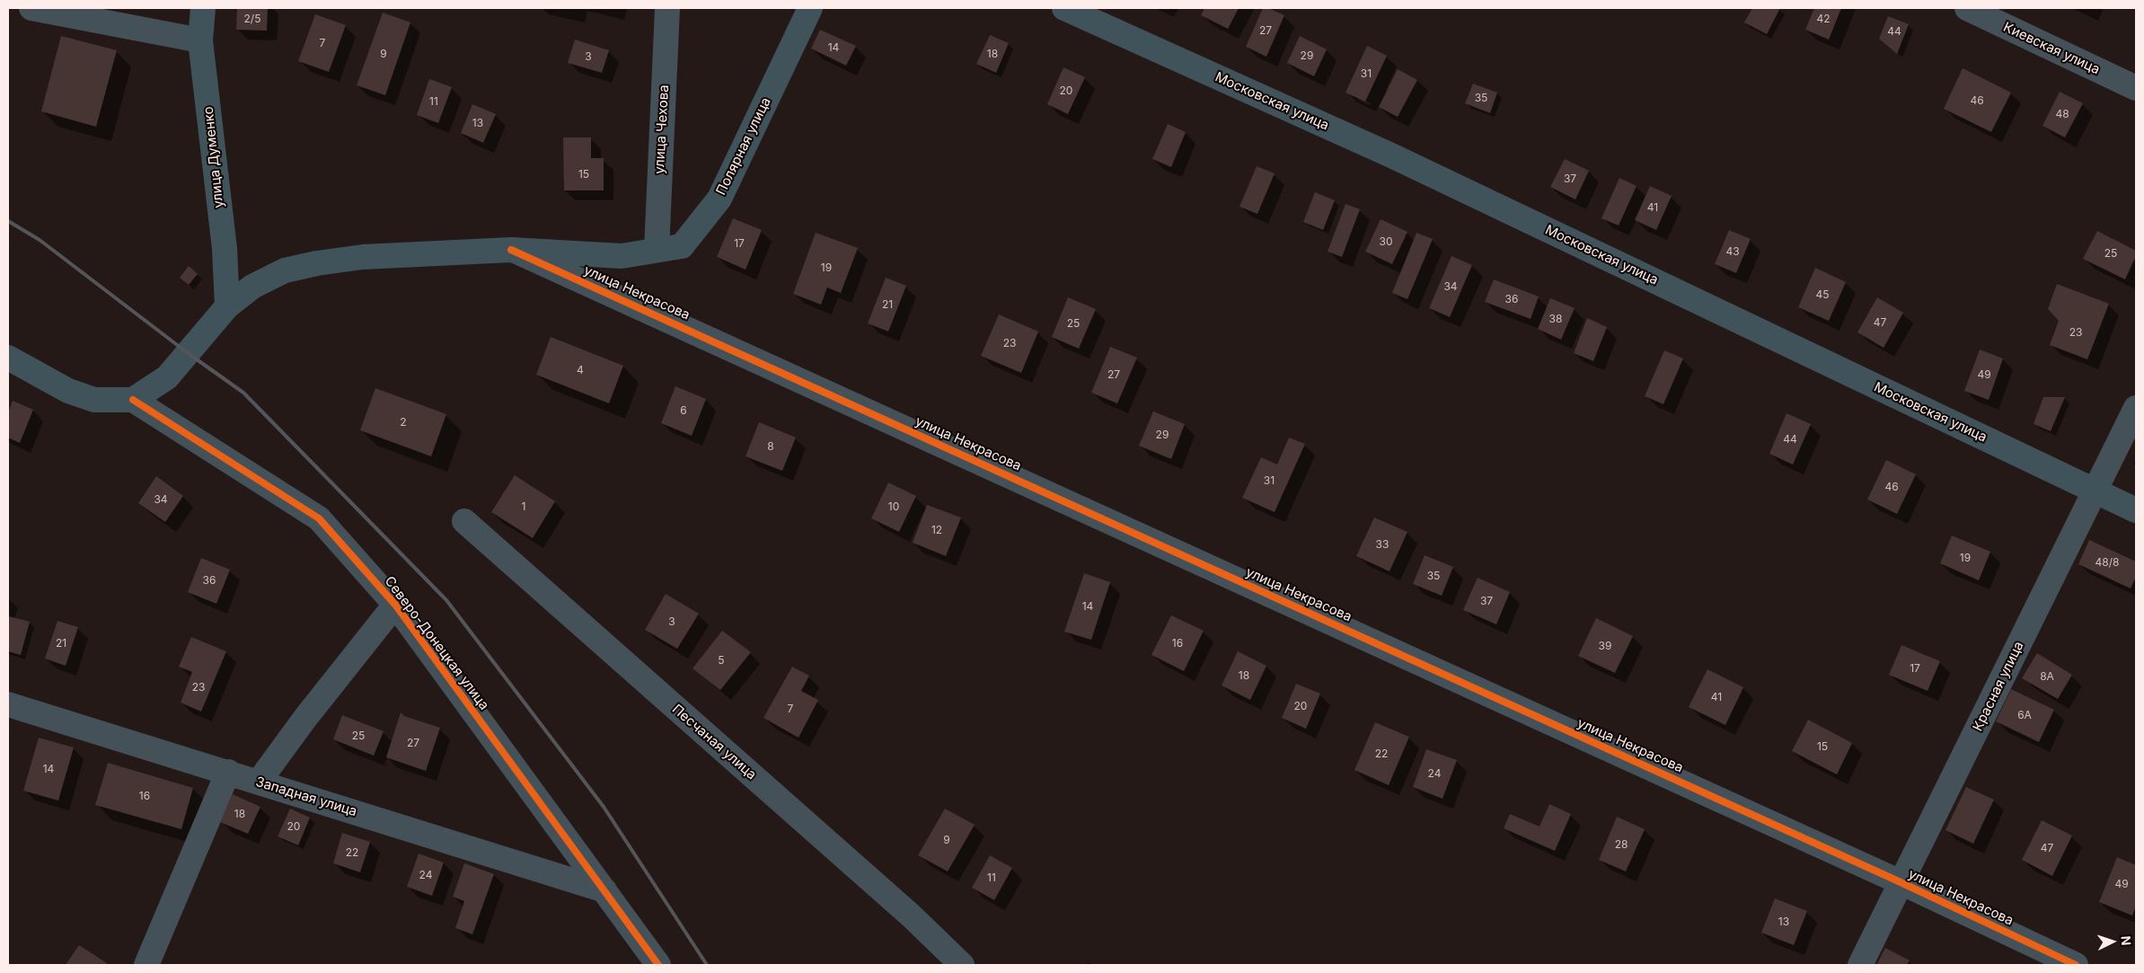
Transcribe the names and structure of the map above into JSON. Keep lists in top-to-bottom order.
{
  "streets": {
    "main road": ["Московская улица", "Полярная улица", "улица Думенко"],
    "street": [
      "Киевская улица",
      "улица Чехова",
      "улица Некрасова",
      "Северо-Донецкая улица",
      "Красная улица",
      "Песчаная улица",
      "Западная улица"
    ]
  },
  "crossings": [
    ["Московская улица", "Красная улица"],
    ["улица Чехова", "Полярная улица"],
    ["Полярная улица", "улица Думенко"],
    ["Полярная улица", "улица Некрасова"],
    ["Полярная улица", "Северо-Донецкая улица"],
    ["улица Некрасова", "Красная улица"],
    ["Северо-Донецкая улица", "Западная улица"]
  ],
  "house_numbers": [
    "2/5",
    "42",
    "27",
    "44",
    "7",
    "14",
    "9",
    "18",
    "29",
    "3",
    "31",
    "20",
    "35",
    "46",
    "11",
    "48",
    "13",
    "15",
    "37",
    "41",
    "30",
    "17",
    "43",
    "25",
    "19",
    "34",
    "45",
    "36",
    "21",
    "38",
    "47",
    "25",
    "23",
    "23",
    "4",
    "27",
    "49",
    "6",
    "2",
    "29",
    "44",
    "8",
    "31",
    "46",
    "34",
    "1",
    "10",
    "12",
    "33",
    "19",
    "48/8",
    "35",
    "36",
    "37",
    "14",
    "3",
    "21",
    "16",
    "39",
    "5",
    "17",
    "18",
    "8А",
    "23",
    "41",
    "20",
    "7",
    "6А",
    "25",
    "27",
    "15",
    "22",
    "14",
    "24",
    "16",
    "18",
    "20",
    "9",
    "28",
    "47",
    "22",
    "24",
    "11",
    "49",
    "13"
  ],
  "north": "right"
}
